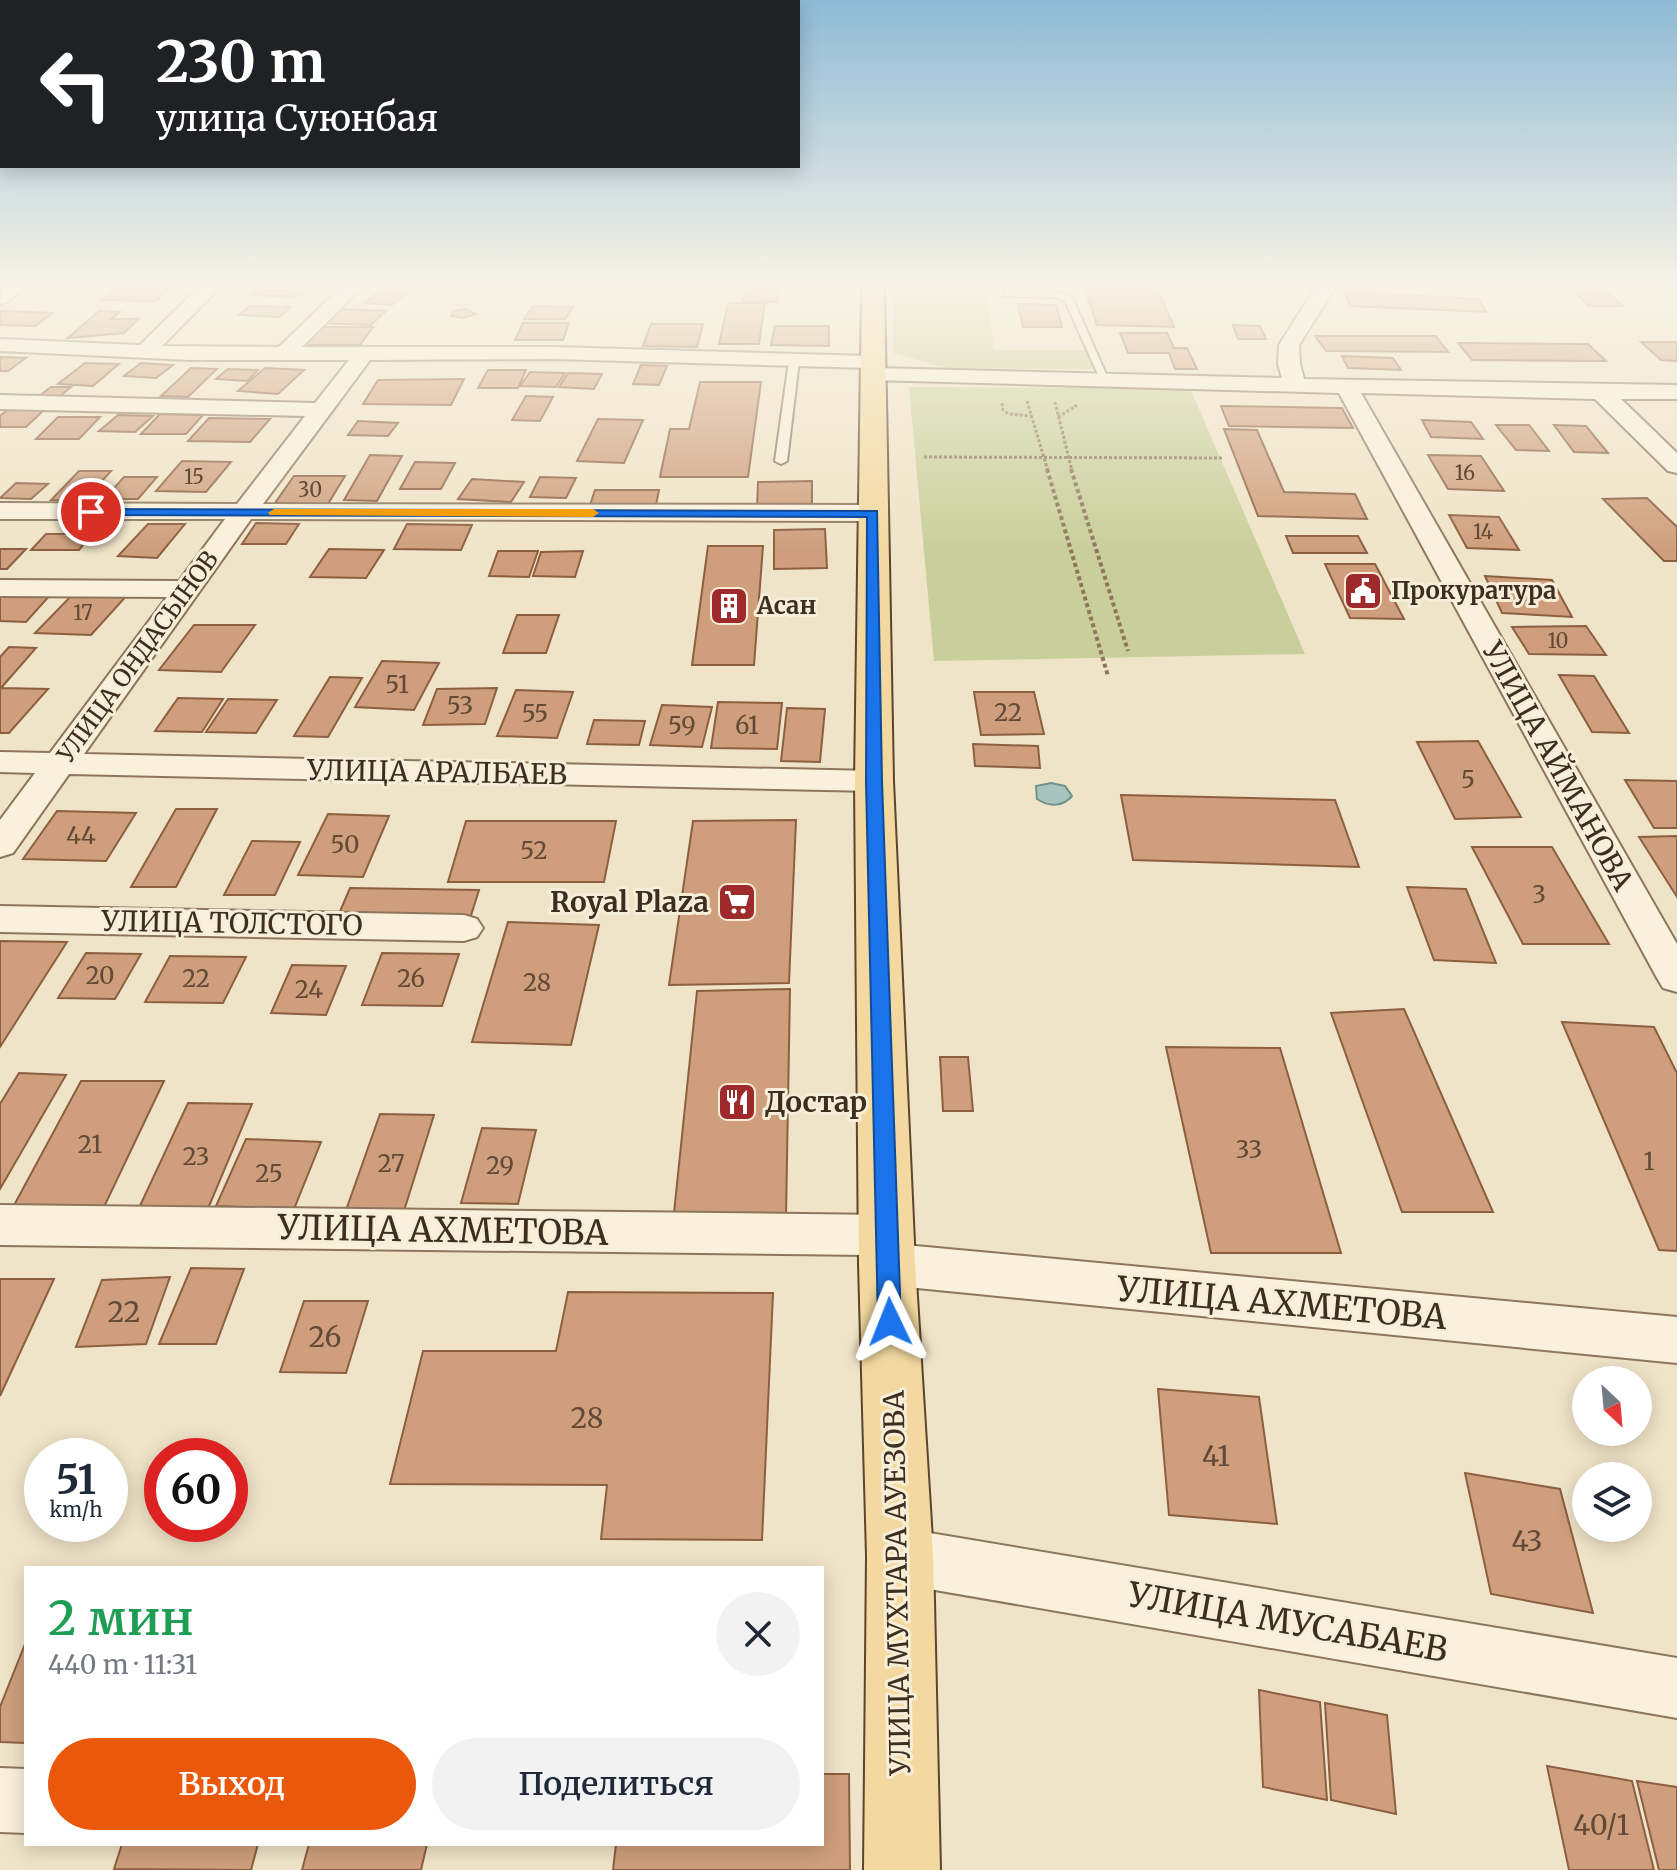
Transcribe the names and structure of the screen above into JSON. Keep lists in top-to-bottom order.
{
  "streets": {
    "main road": ["УЛИЦА МУХТАРА АУЕЗОВА"],
    "street": [
      "УЛИЦА ОНДАСЫНОВ",
      "УЛИЦА АЙМАНОВА",
      "УЛИЦА АРАЛБАЕВ",
      "УЛИЦА ТОЛСТОГО",
      "УЛИЦА АХМЕТОВА",
      "УЛИЦА МУСАБАЕВ"
    ]
  },
  "crossings": [
    ["УЛИЦА ОНДАСЫНОВ", "УЛИЦА АРАЛБАЕВ"],
    ["УЛИЦА АРАЛБАЕВ", "УЛИЦА МУХТАРА АУЕЗОВА"],
    ["УЛИЦА АХМЕТОВА", "УЛИЦА МУХТАРА АУЕЗОВА"],
    ["УЛИЦА МУХТАРА АУЕЗОВА", "УЛИЦА МУСАБАЕВ"]
  ],
  "places": {
    "public building": ["Прокуратура"],
    "building": ["Асан"],
    "supermarket": ["Royal Plaza"],
    "restaurant": ["Достар"]
  },
  "house_numbers": [
    "16",
    "15",
    "30",
    "14",
    "17",
    "10",
    "51",
    "53",
    "22",
    "55",
    "59",
    "61",
    "5",
    "44",
    "50",
    "52",
    "3",
    "20",
    "22",
    "26",
    "28",
    "24",
    "21",
    "33",
    "23",
    "1",
    "27",
    "29",
    "25",
    "22",
    "26",
    "28",
    "41",
    "43",
    "40/1"
  ],
  "north": "bottom right",
  "page": {
    "turn": ["230 m", "улица Суюнбая"],
    "speed": "51 km/h",
    "limit": "60",
    "heading": ["2 мин", "440 m · 11:31"],
    "buttons": ["Выход", "Поделиться"]
  }
}
